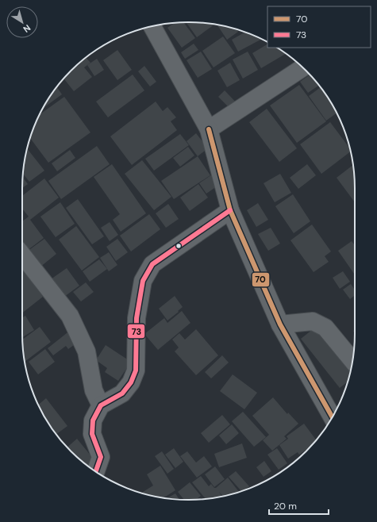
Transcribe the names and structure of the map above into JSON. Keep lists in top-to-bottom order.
{
  "lines": ["transit line 70", "transit line 73"],
  "legend": ["70", "73"],
  "scale_bar": "20 m",
  "north": "bottom right"
}
